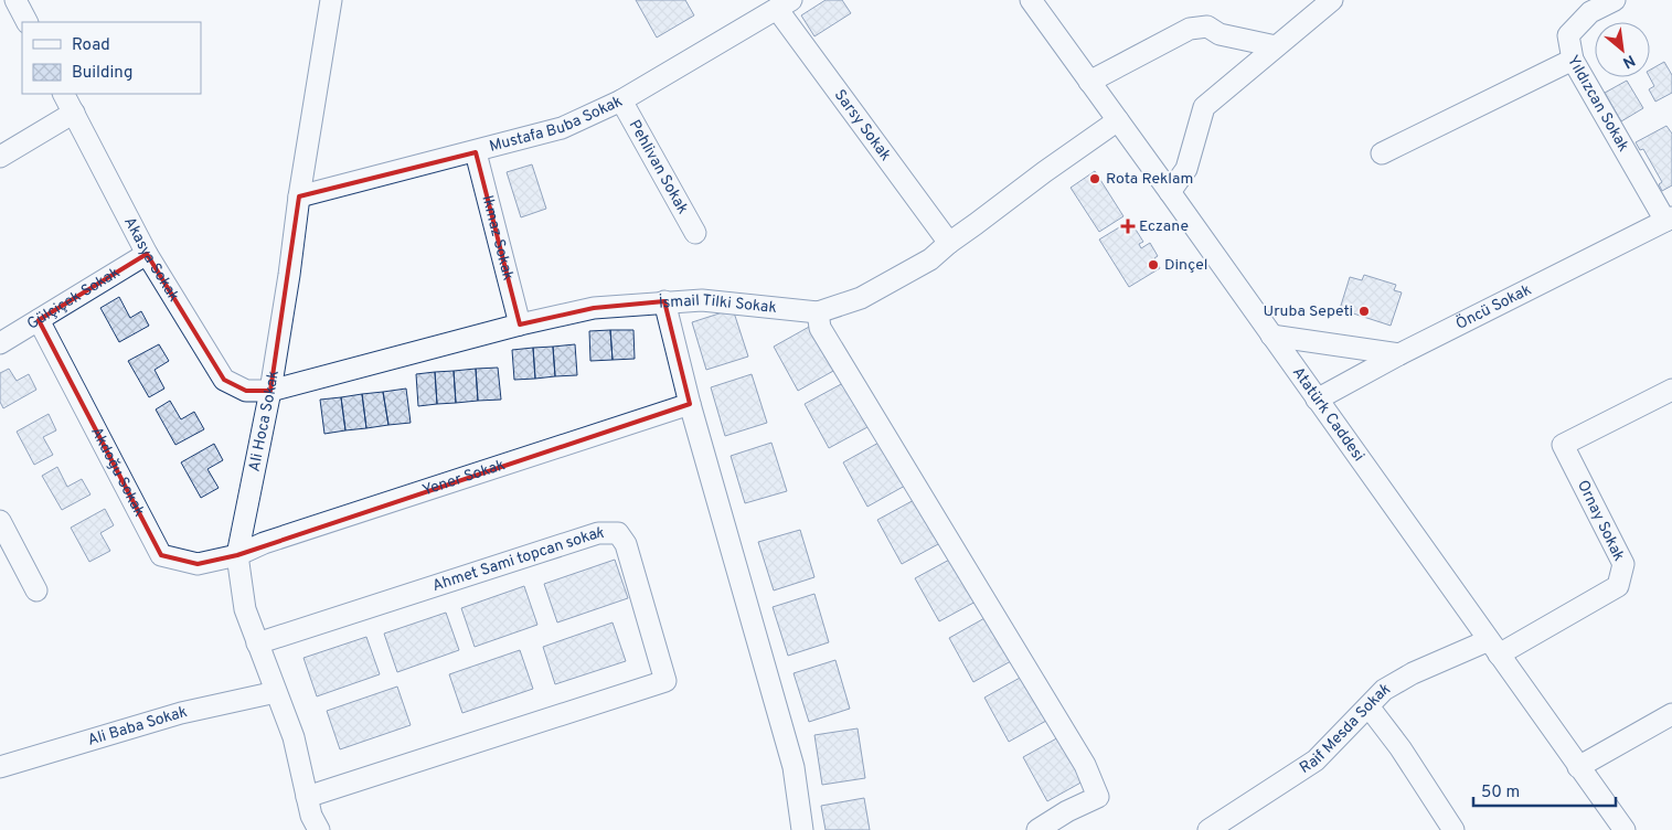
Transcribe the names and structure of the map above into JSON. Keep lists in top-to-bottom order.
{
  "streets": {
    "street": [
      "Yıldızcan Sokak",
      "Mustafa Buba Sokak",
      "Sarsy Sokak",
      "Pehlivan Sokak",
      "Ikmaz Sokak",
      "Akasya Sokak",
      "Gülçiçek Sokak",
      "İsmail Tilki Sokak",
      "Öncü Sokak",
      "Atatürk Caddesi",
      "Ali Hoca Sokak",
      "Akdoğu Sokak",
      "Yener Sokak",
      "Ornay Sokak",
      "Ahmet Sami topcan sokak",
      "Ali Baba Sokak",
      "Raif Mesda Sokak"
    ]
  },
  "crossings": [
    ["Yıldızcan Sokak", "Öncü Sokak"],
    ["Mustafa Buba Sokak", "Sarsy Sokak"],
    ["Mustafa Buba Sokak", "Pehlivan Sokak"],
    ["Mustafa Buba Sokak", "Ikmaz Sokak"],
    ["Mustafa Buba Sokak", "Ali Hoca Sokak"],
    ["Sarsy Sokak", "İsmail Tilki Sokak"],
    ["Ikmaz Sokak", "İsmail Tilki Sokak"],
    ["Akasya Sokak", "Gülçiçek Sokak"],
    ["Akasya Sokak", "İsmail Tilki Sokak"],
    ["Akasya Sokak", "Ali Hoca Sokak"],
    ["Gülçiçek Sokak", "Akdoğu Sokak"],
    ["İsmail Tilki Sokak", "Atatürk Caddesi"],
    ["İsmail Tilki Sokak", "Ali Hoca Sokak"],
    ["Öncü Sokak", "Atatürk Caddesi"],
    ["Atatürk Caddesi", "Ornay Sokak"],
    ["Atatürk Caddesi", "Raif Mesda Sokak"],
    ["Ali Hoca Sokak", "Akdoğu Sokak"],
    ["Ali Hoca Sokak", "Yener Sokak"],
    ["Ali Hoca Sokak", "Ahmet Sami topcan sokak"],
    ["Ali Hoca Sokak", "Ali Baba Sokak"],
    ["Akdoğu Sokak", "Yener Sokak"],
    ["Ornay Sokak", "Raif Mesda Sokak"]
  ],
  "places": {
    "other": ["Rota Reklam", "Dinçel", "Uruba Sepeti"],
    "health": ["Eczane"]
  },
  "legend": ["Road", "Building"],
  "scale_bar": "50 m",
  "north": "bottom right"
}
